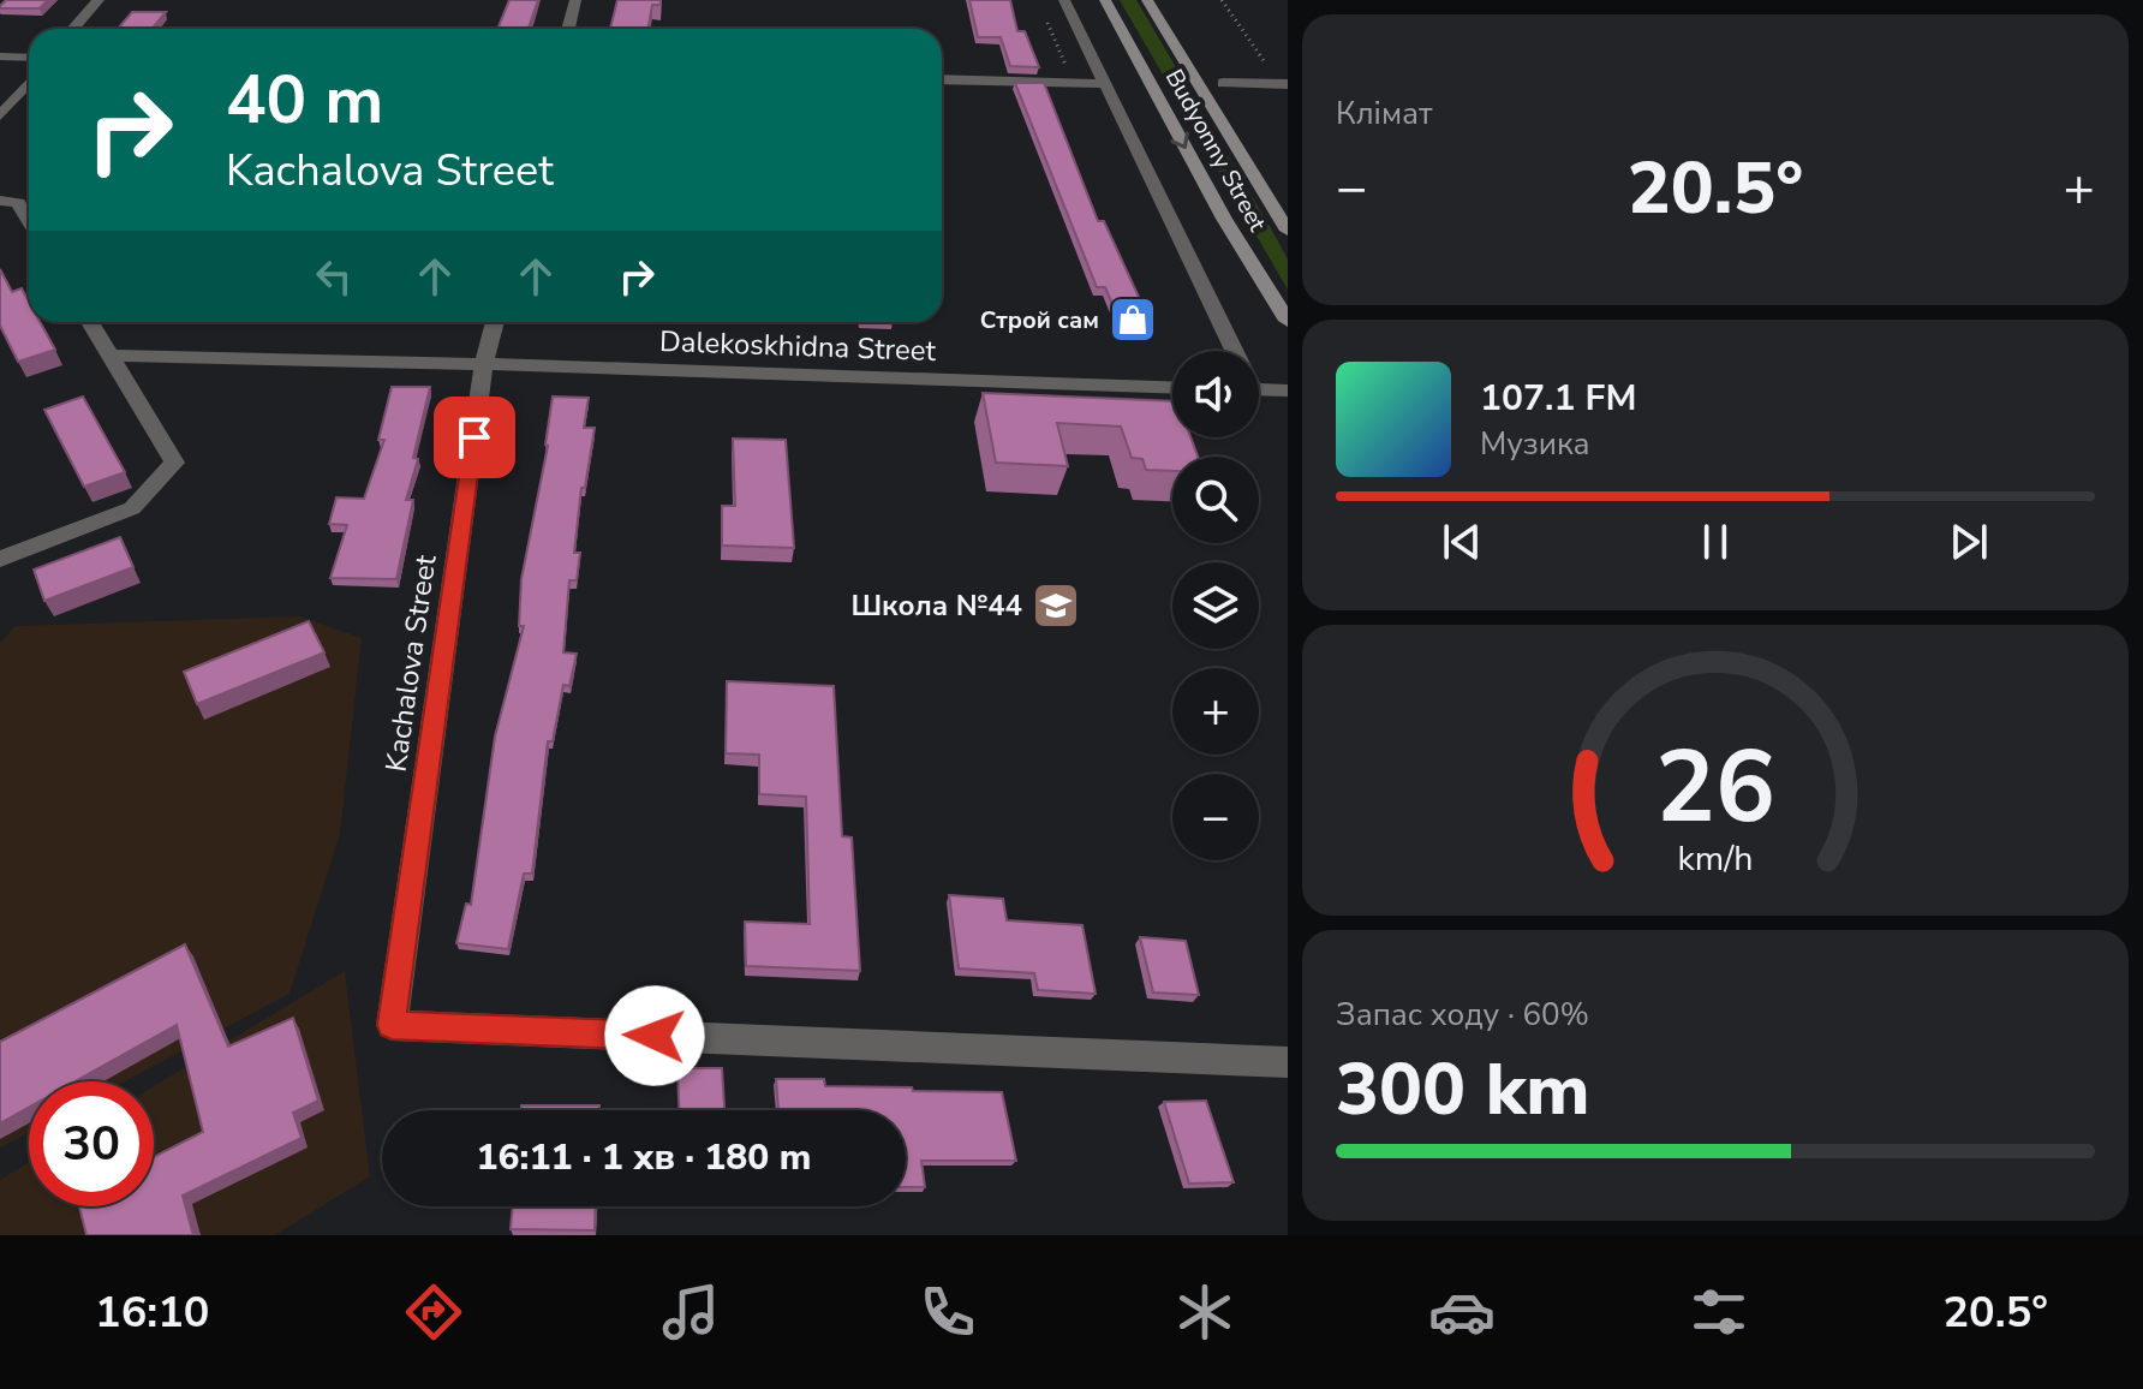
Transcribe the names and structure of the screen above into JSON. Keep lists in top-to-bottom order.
{
  "streets": {
    "main road": ["Budyonny Street"],
    "street": ["Dalekoskhidna Street", "Kachalova Street"]
  },
  "crossings": [
    ["Dalekoskhidna Street", "Kachalova Street"]
  ],
  "places": {
    "shop": ["Строй сам"],
    "school or university": ["Школа №44"]
  },
  "page": {
    "tile": [
      "Клімат",
      ["Запас ходу · 60%", "300 km"]
    ],
    "turn": ["40 m", "Kachalova Street"],
    "heat": ["−", "20.5°", "+"],
    "map_buttons": ["+", "−"],
    "song": ["107.1 FM", "Музика"],
    "limit": "30",
    "trip": "16:11 · 1 хв · 180 m",
    "tabs": ["16:10", "20.5°"],
    "gauge": ["26", "km/h"]
  }
}
